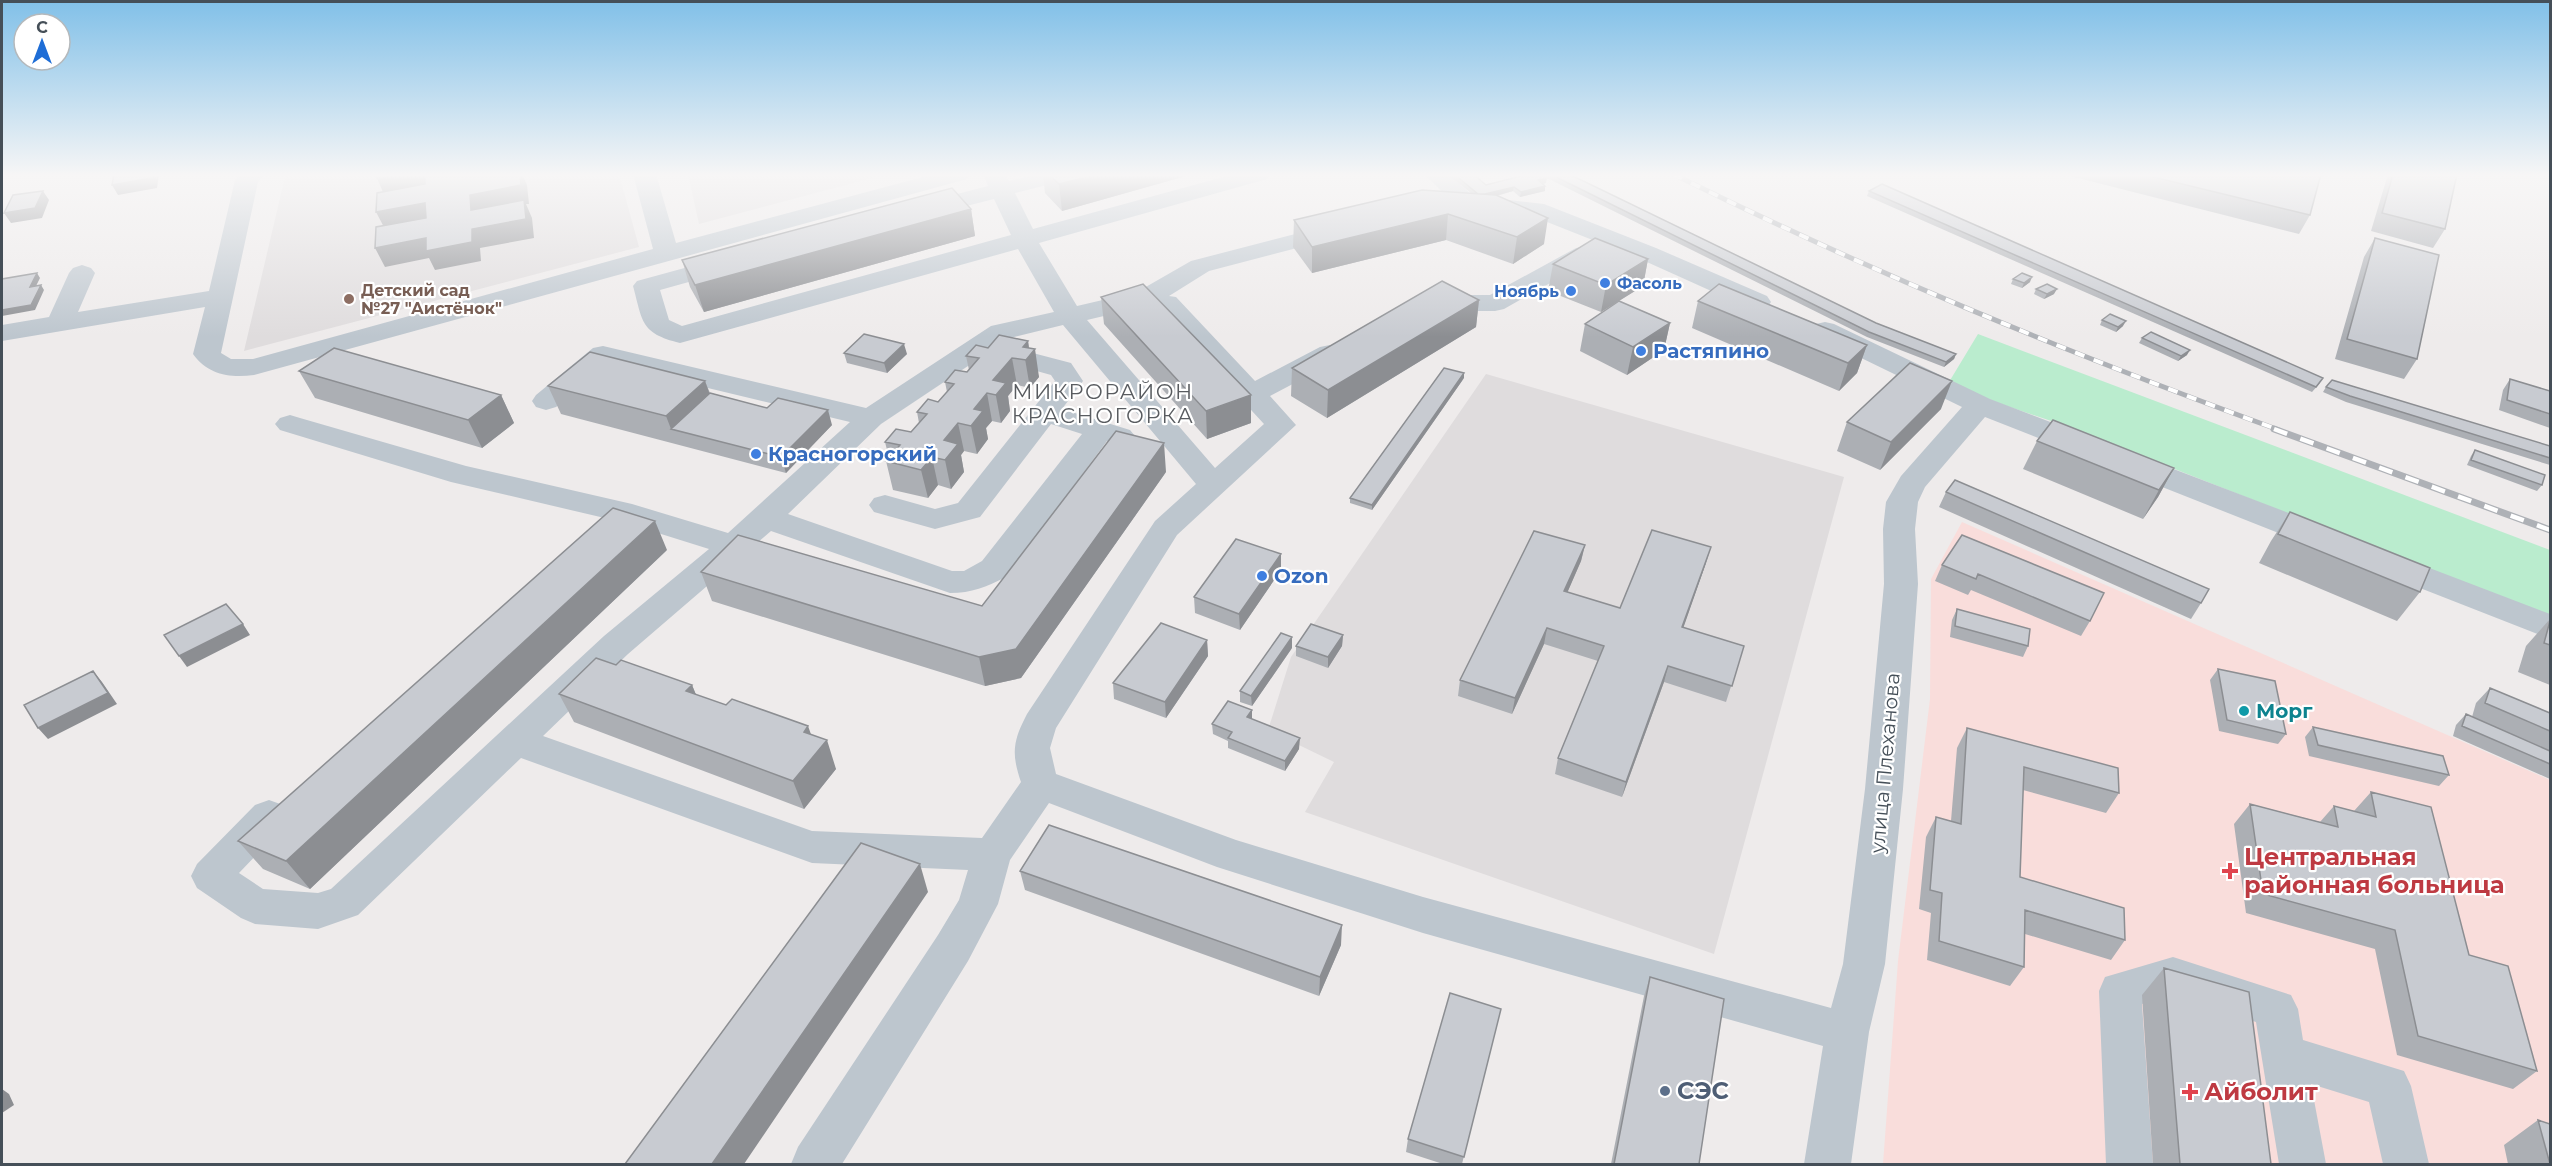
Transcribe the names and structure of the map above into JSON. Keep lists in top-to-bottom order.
{
  "streets": {
    "street": ["улица Плеханова"]
  },
  "districts": ["МИКРОРАЙОН КРАСНОГОРКА"],
  "places": {
    "other": [
      "Фасоль",
      "Ноябрь",
      "Детский сад №27 \"Аистёнок\"",
      "Растяпино",
      "Красногорский",
      "Ozon",
      "Морг",
      "СЭС"
    ],
    "health": ["Центральная районная больница", "Айболит"]
  },
  "north": "top"
}
